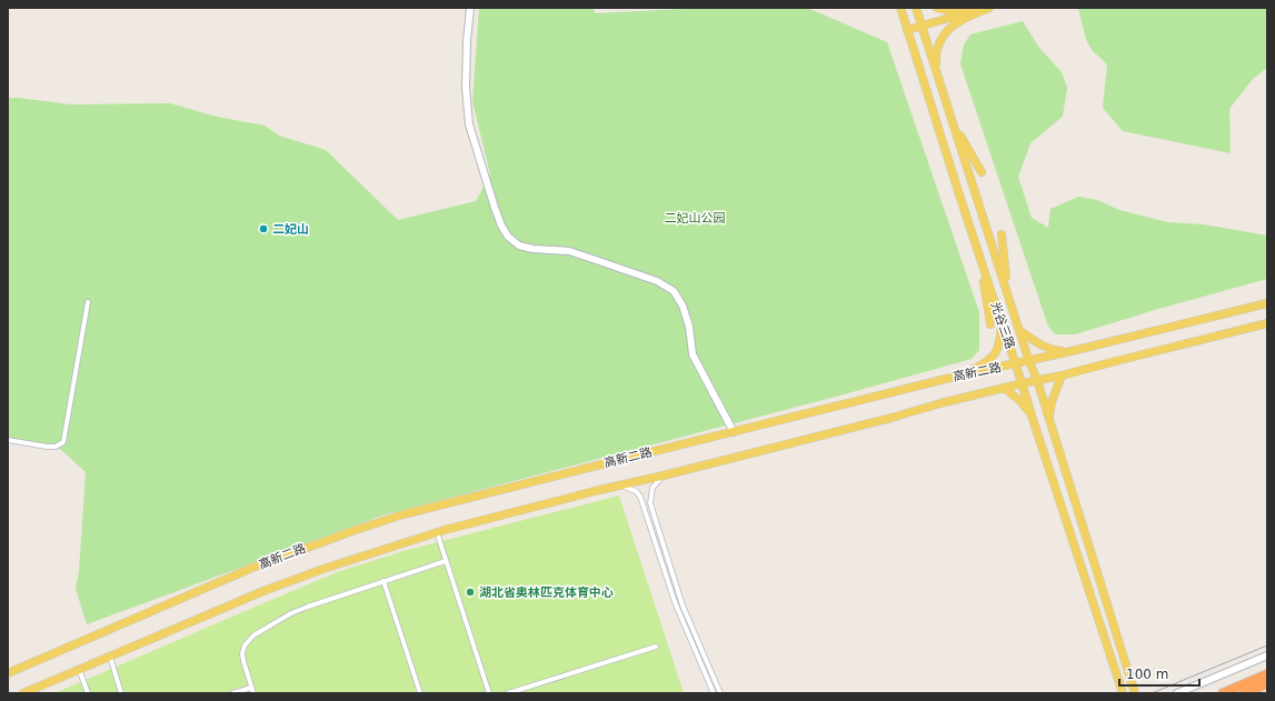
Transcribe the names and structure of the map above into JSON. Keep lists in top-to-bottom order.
{
  "streets": {
    "main road": ["光谷三路", "高新二路"]
  },
  "crossings": [
    ["光谷三路", "高新二路"]
  ],
  "parks": ["二妃山公园"],
  "places": ["二妃山", "湖北省奥林匹克体育中心"],
  "scale_bar": "100 m"
}
